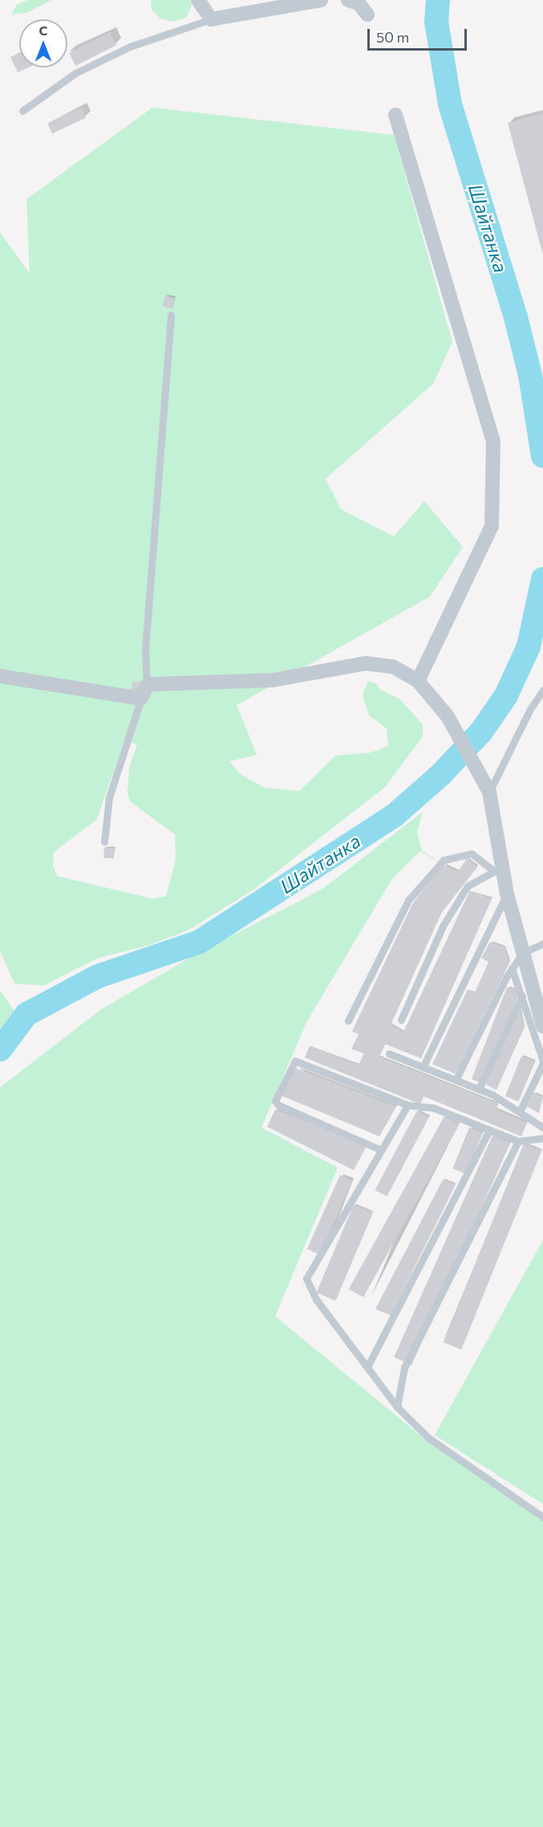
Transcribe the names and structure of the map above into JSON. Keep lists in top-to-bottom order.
{
  "water": ["Шайтанка"],
  "scale_bar": "50 m",
  "north": "top"
}
